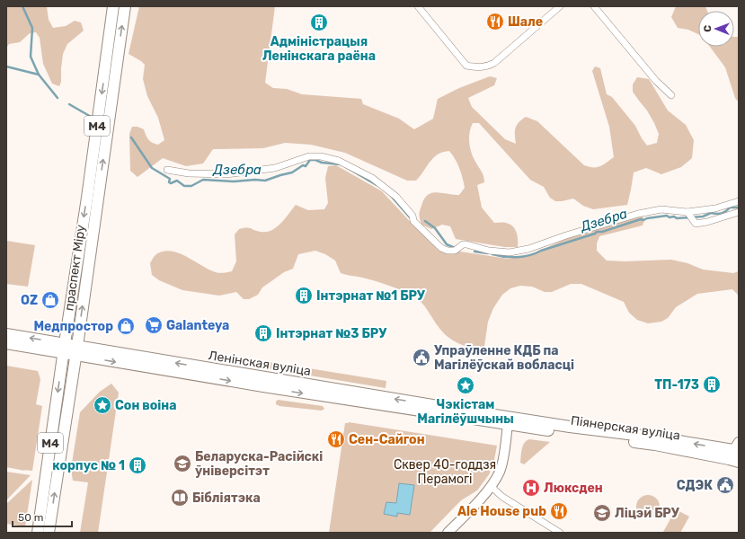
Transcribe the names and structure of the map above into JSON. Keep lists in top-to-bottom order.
{
  "streets": {
    "main road": [
      "М4",
      "праспект Міру",
      "Ленінская вуліца",
      "Піянерская вуліца"
    ]
  },
  "crossings": [
    ["праспект Міру", "Ленінская вуліца"],
    ["Ленінская вуліца", "Піянерская вуліца"]
  ],
  "water": ["Дзебра"],
  "parks": ["Сквер 40-годдзя Перамогі"],
  "places": {
    "restaurant": ["Шале", "Сен-Сайгон", "Ale House pub"],
    "building": [
      "Адміністрацыя Ленінскага раёна",
      "Інтэрнат №1 БРУ",
      "Інтэрнат №3 БРУ",
      "ТП-173",
      "корпус № 1"
    ],
    "shop": ["OZ", "Медпростор"],
    "supermarket": ["Galanteya"],
    "public building": ["Упраўленне КДБ па Магілёўскай вобласці", "СДЭК"],
    "place": ["Чэкістам Магілёўшчыны", "Сон воіна"],
    "school or university": ["Беларуска-Расійскі ўніверсітэт", "Ліцэй БРУ"],
    "hospital": ["Люксден"],
    "library": ["Бібліятэка"]
  },
  "scale_bar": "50 m",
  "north": "left"
}
